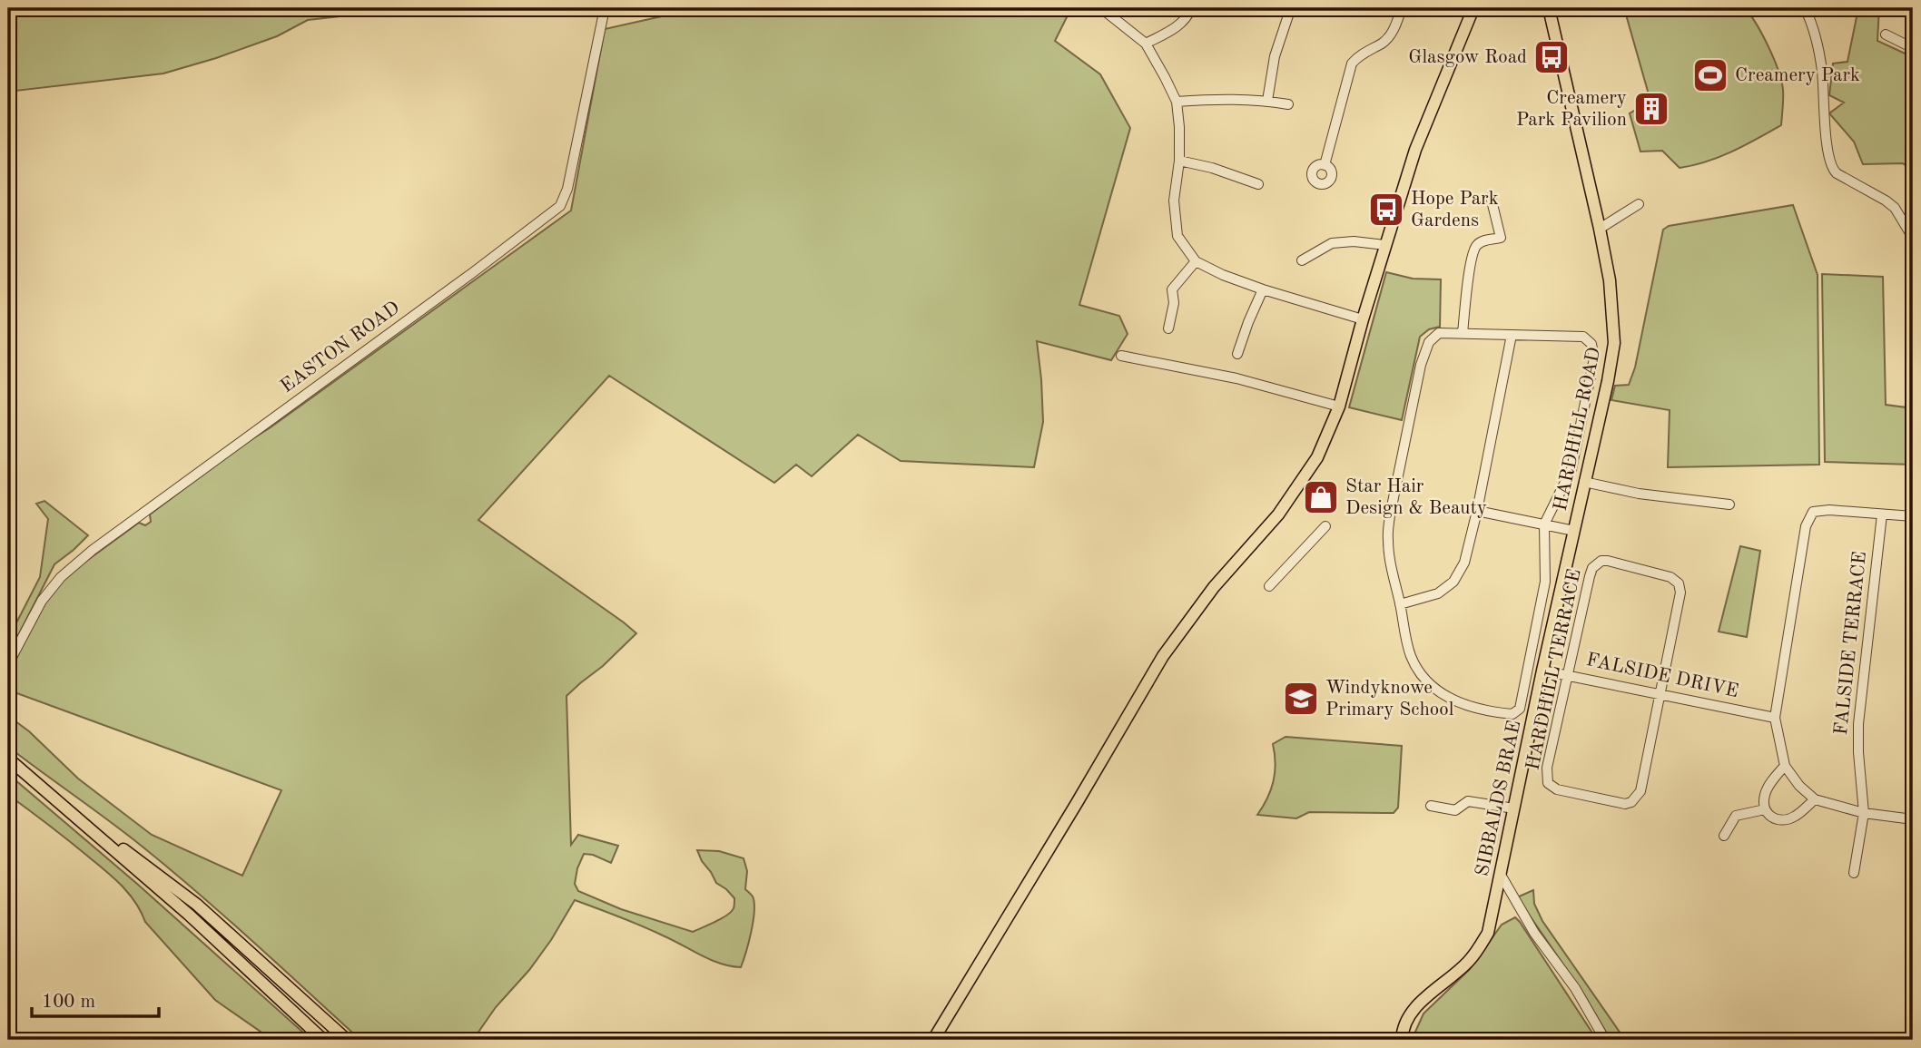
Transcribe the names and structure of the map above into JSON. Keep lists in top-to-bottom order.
{
  "streets": {
    "main road": ["HARDHILL ROAD", "SIBBALDS BRAE"],
    "street": [
      "EASTON ROAD",
      "FALSIDE TERRACE",
      "HARDHILL TERRACE",
      "FALSIDE DRIVE"
    ]
  },
  "crossings": [
    ["HARDHILL ROAD", "FALSIDE DRIVE"],
    ["HARDHILL ROAD", "SIBBALDS BRAE"],
    ["HARDHILL TERRACE", "FALSIDE DRIVE"],
    ["FALSIDE DRIVE", "SIBBALDS BRAE"]
  ],
  "places": {
    "bus stop": ["Glasgow Road", "Hope Park Gardens"],
    "sports": ["Creamery Park"],
    "building": ["Creamery Park Pavilion"],
    "shop": ["Star Hair Design & Beauty"],
    "school or university": ["Windyknowe Primary School"]
  },
  "scale_bar": "100 m"
}
